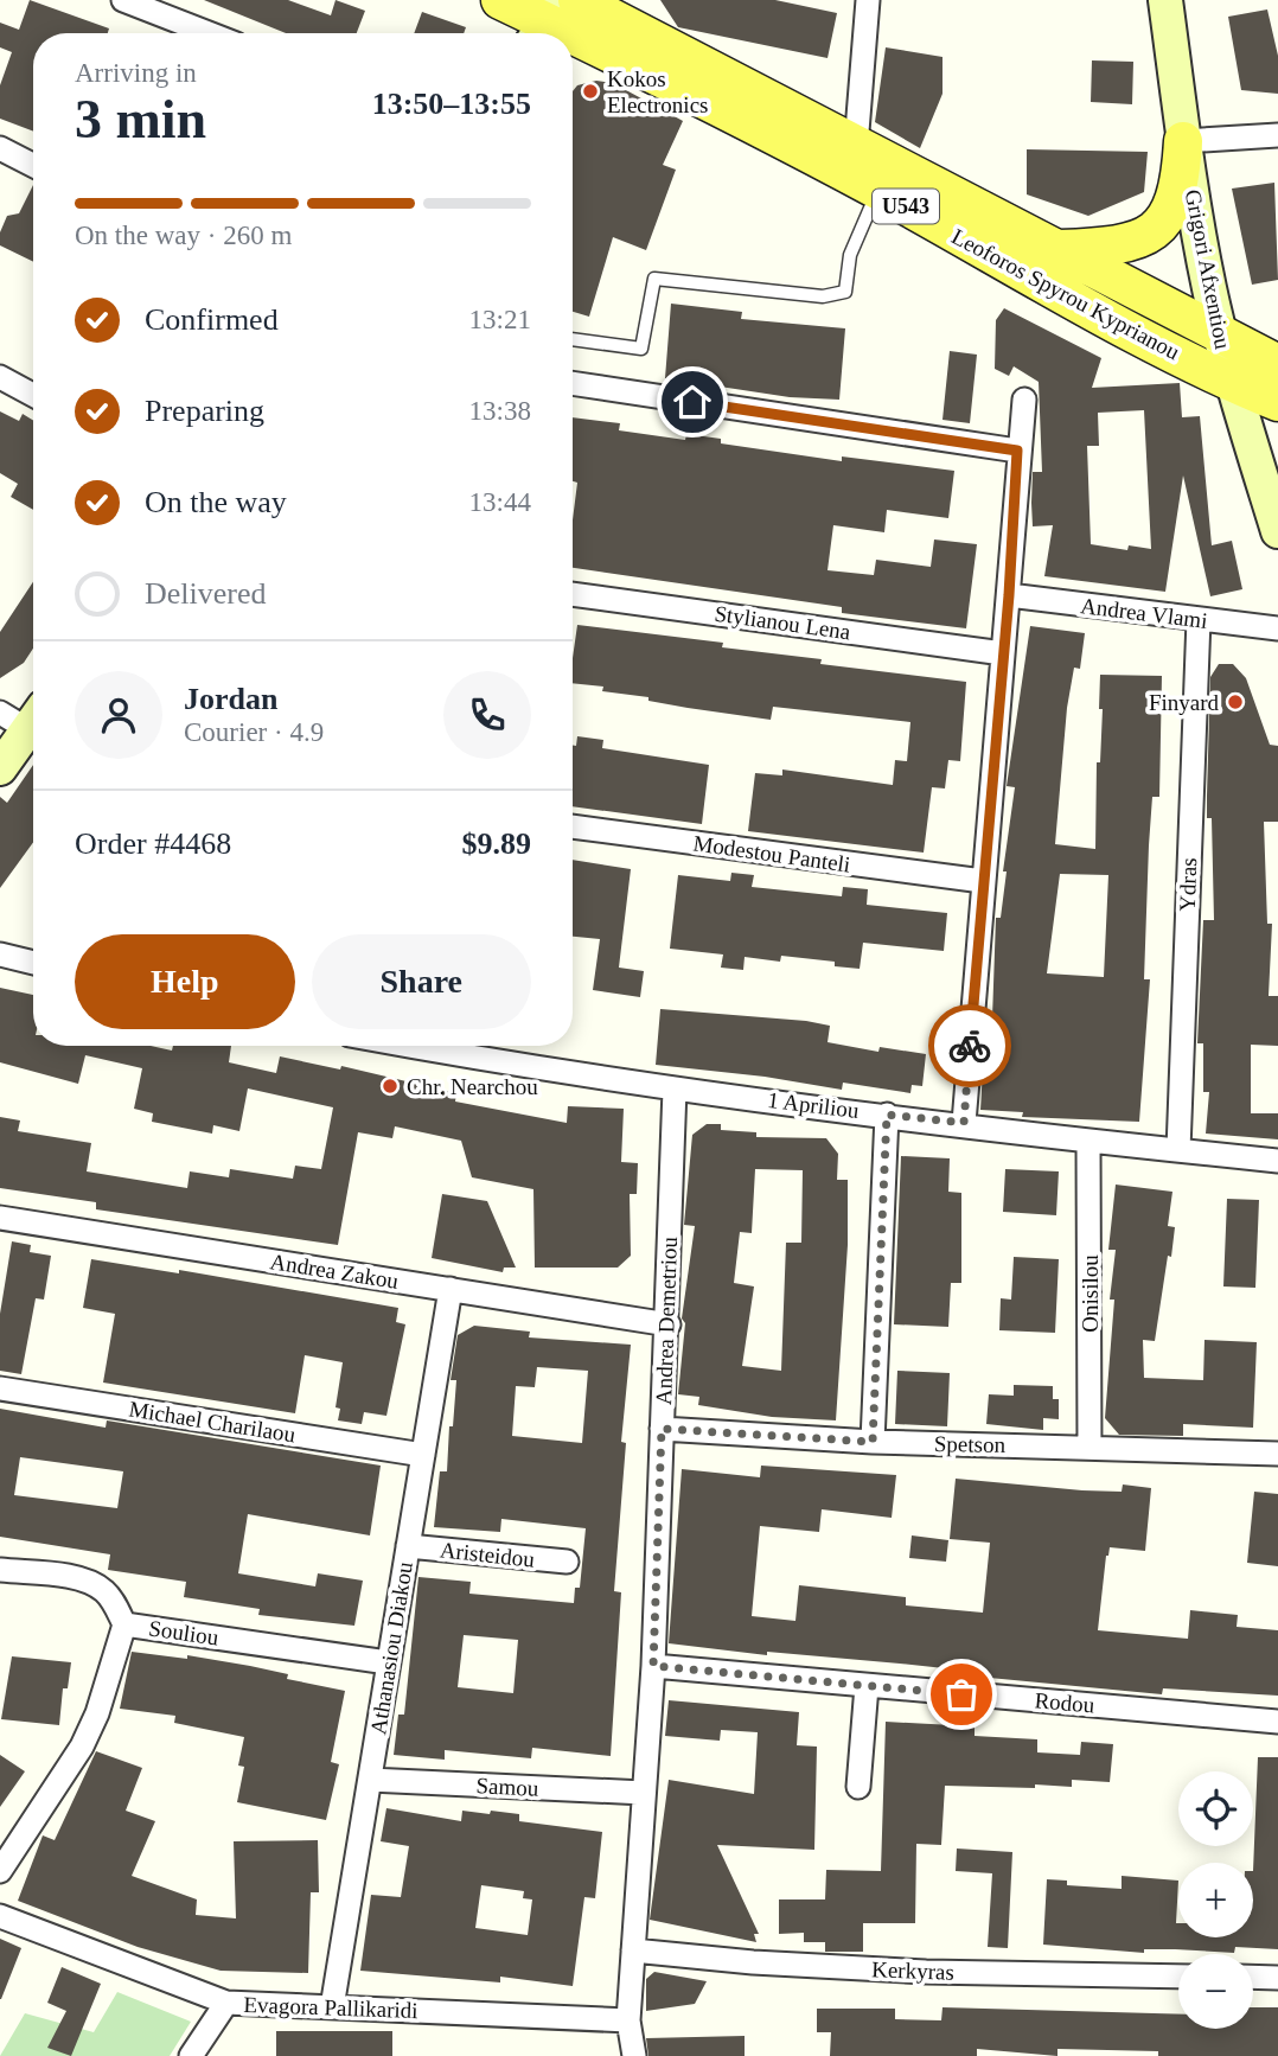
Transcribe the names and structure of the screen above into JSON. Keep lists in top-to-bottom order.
{
  "streets": {
    "main road": ["U543", "Leoforos Spyrou Kyprianou"],
    "street": [
      "Grigori Afxentiou",
      "Andrea Vlami",
      "Stylianou Lena",
      "Modestou Panteli",
      "Ydras",
      "1 Apriliou",
      "Andrea Zakou",
      "Onisilou",
      "Andrea Demetriou",
      "Michael Charilaou",
      "Spetson",
      "Aristeidou",
      "Souliou",
      "Athanasiou Diakou",
      "Rodou",
      "Samou",
      "Kerkyras",
      "Evagora Pallikaridi"
    ]
  },
  "crossings": [
    ["Grigori Afxentiou", "Leoforos Spyrou Kyprianou"],
    ["Andrea Vlami", "Ydras"],
    ["Ydras", "1 Apriliou"],
    ["1 Apriliou", "Onisilou"],
    ["1 Apriliou", "Andrea Demetriou"],
    ["Andrea Zakou", "Andrea Demetriou"],
    ["Andrea Zakou", "Athanasiou Diakou"],
    ["Onisilou", "Spetson"],
    ["Andrea Demetriou", "Spetson"],
    ["Andrea Demetriou", "Rodou"],
    ["Andrea Demetriou", "Samou"],
    ["Andrea Demetriou", "Kerkyras"],
    ["Andrea Demetriou", "Evagora Pallikaridi"],
    ["Michael Charilaou", "Athanasiou Diakou"],
    ["Aristeidou", "Athanasiou Diakou"],
    ["Souliou", "Athanasiou Diakou"],
    ["Athanasiou Diakou", "Samou"],
    ["Athanasiou Diakou", "Evagora Pallikaridi"]
  ],
  "places": ["Kokos Electronics", "Finyard", "Chr. Nearchou"],
  "page": {
    "heading": ["3 min", "Arriving in", "13:50–13:55"],
    "panel": [
      "Jordan",
      "Courier · 4.9",
      "Order #4468",
      "$9.89"
    ],
    "bar": "On the way · 260 m",
    "list": [
      ["Confirmed", "13:21"],
      ["Preparing", "13:38"],
      ["On the way", "13:44"],
      "Delivered"
    ],
    "buttons": ["Help", "Share"],
    "map_buttons": ["+", "−"]
  }
}
